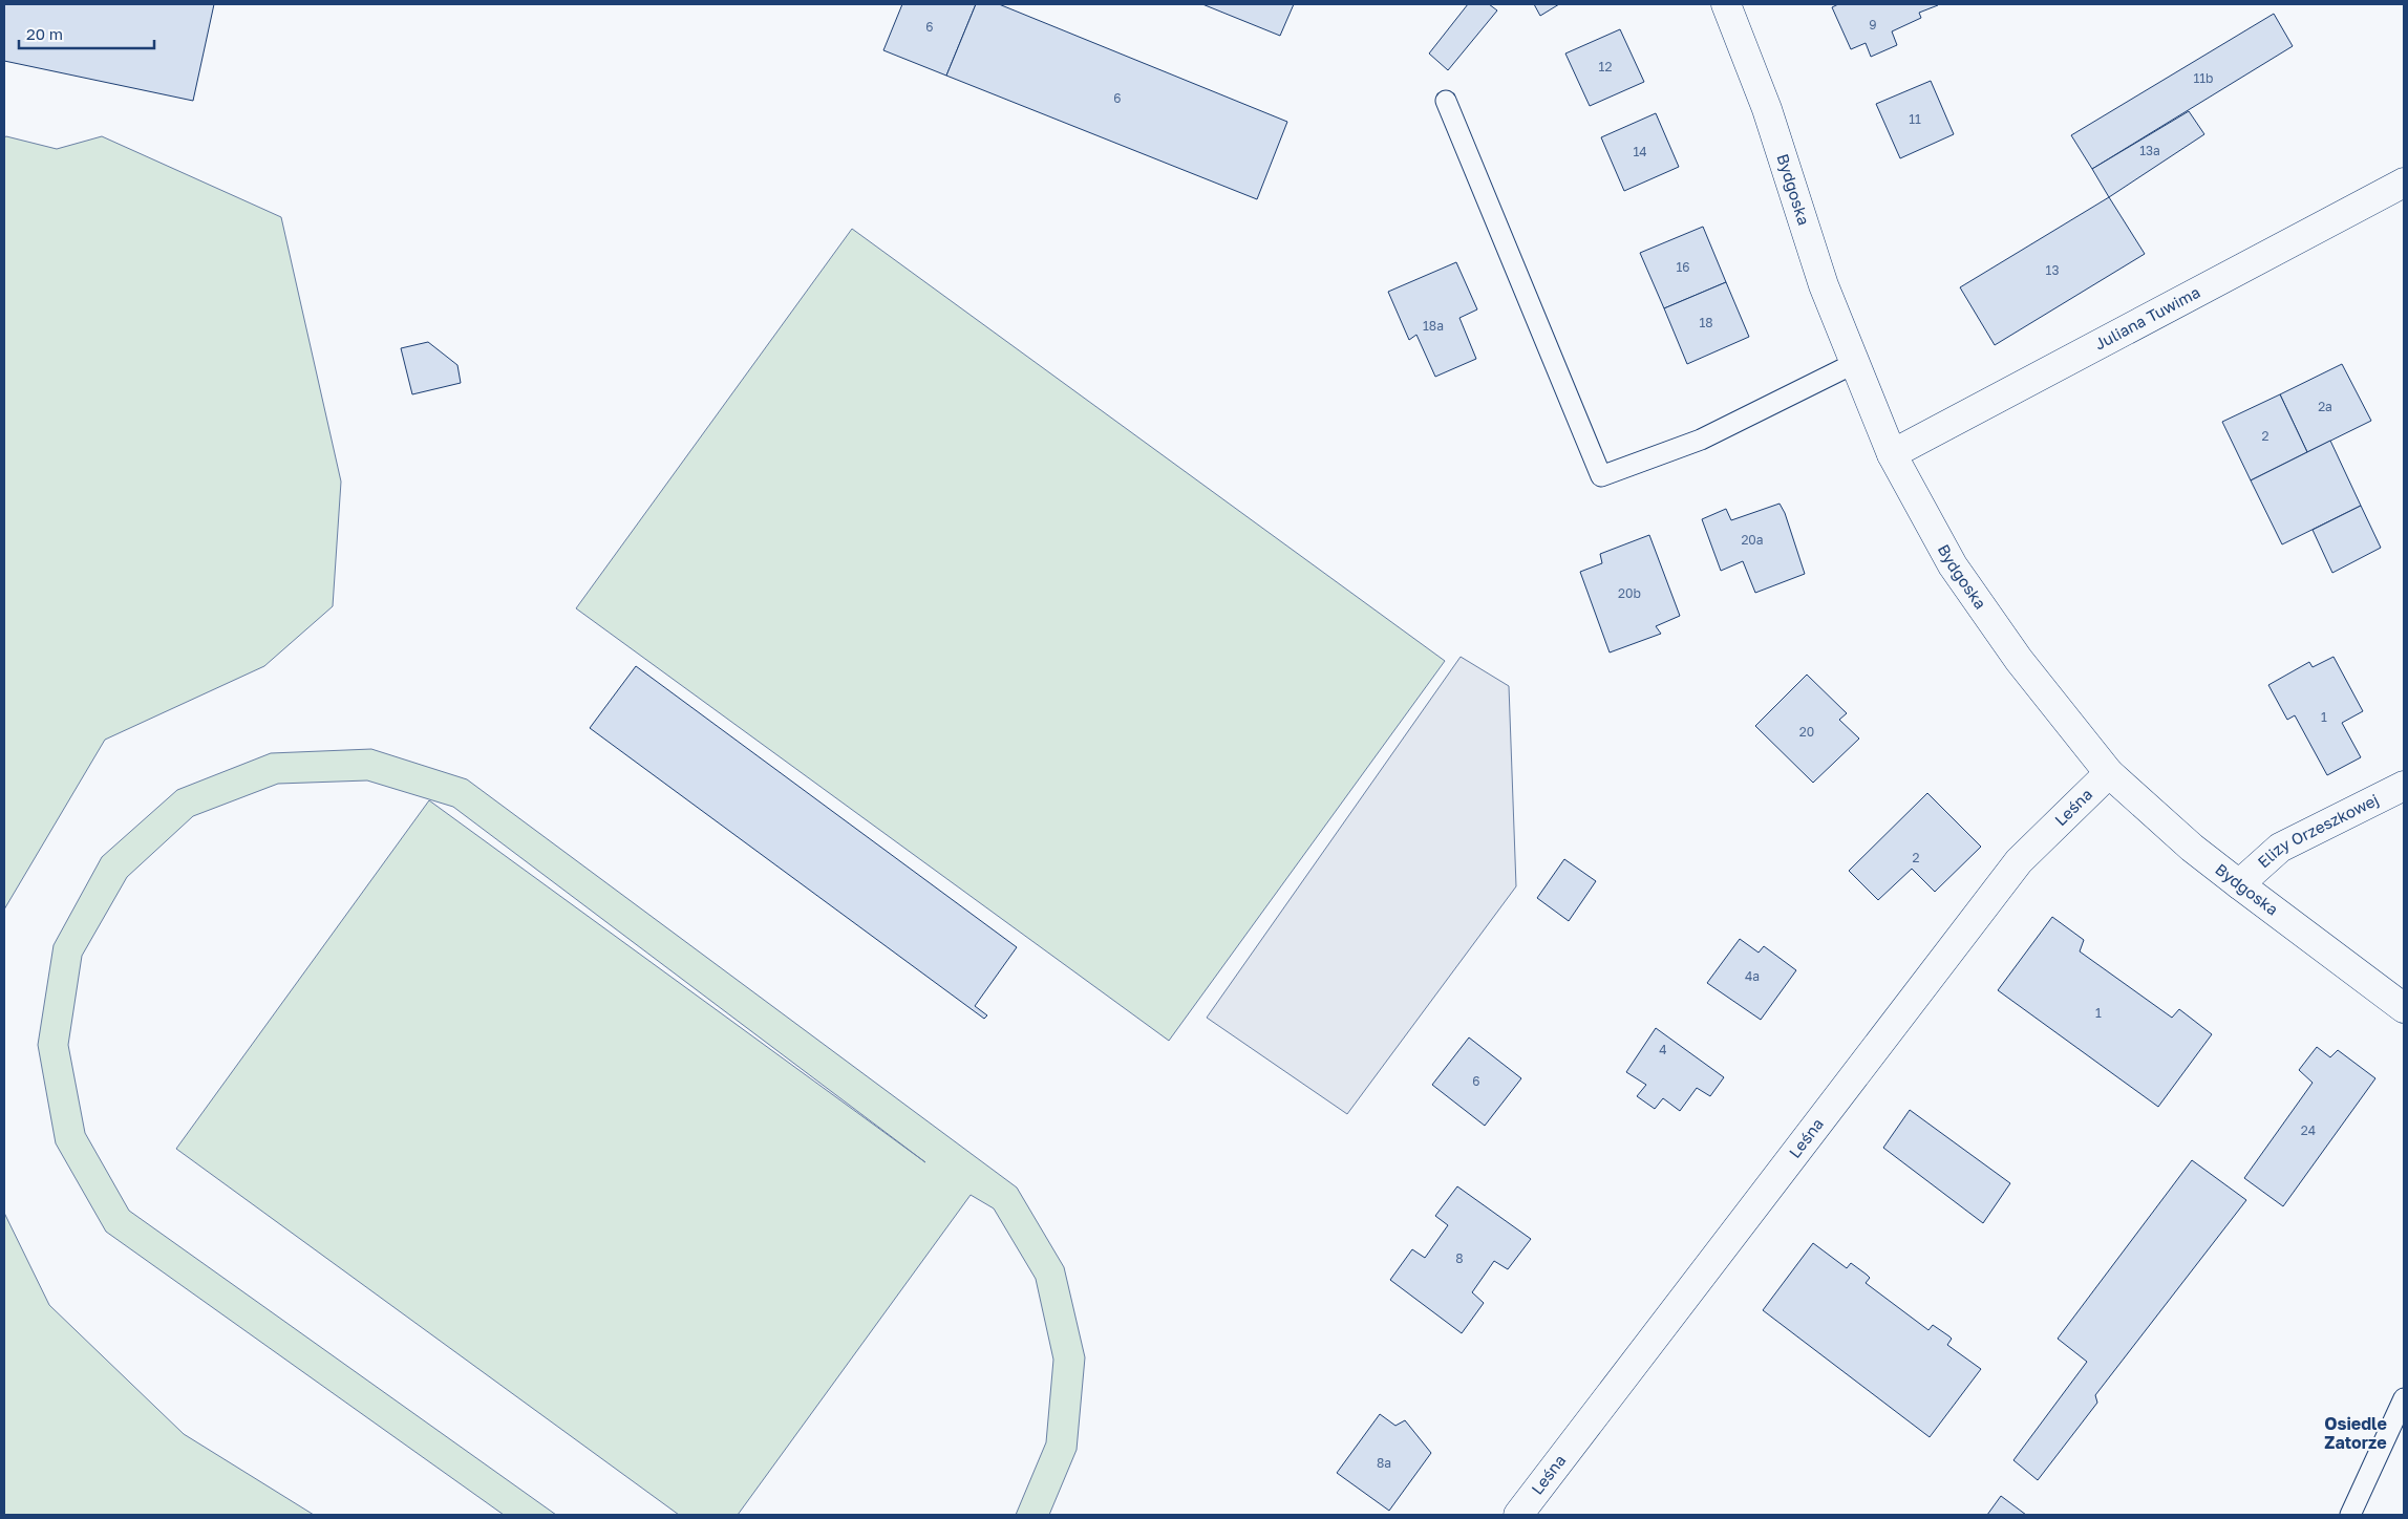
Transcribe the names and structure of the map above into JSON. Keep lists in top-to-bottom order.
{
  "streets": {
    "street": [
      "Bydgoska",
      "Juliana Tuwima",
      "Leśna",
      "Elizy Orzeszkowej"
    ]
  },
  "crossings": [
    ["Bydgoska", "Juliana Tuwima"],
    ["Bydgoska", "Leśna"],
    ["Bydgoska", "Elizy Orzeszkowej"]
  ],
  "districts": ["Osiedle Zatorze"],
  "house_numbers": [
    "9",
    "6",
    "12",
    "11b",
    "6",
    "11",
    "13a",
    "14",
    "16",
    "13",
    "18",
    "18a",
    "2a",
    "2",
    "20a",
    "20b",
    "1",
    "20",
    "2",
    "4a",
    "1",
    "4",
    "6",
    "24",
    "8",
    "8a"
  ],
  "scale_bar": "20 m"
}
